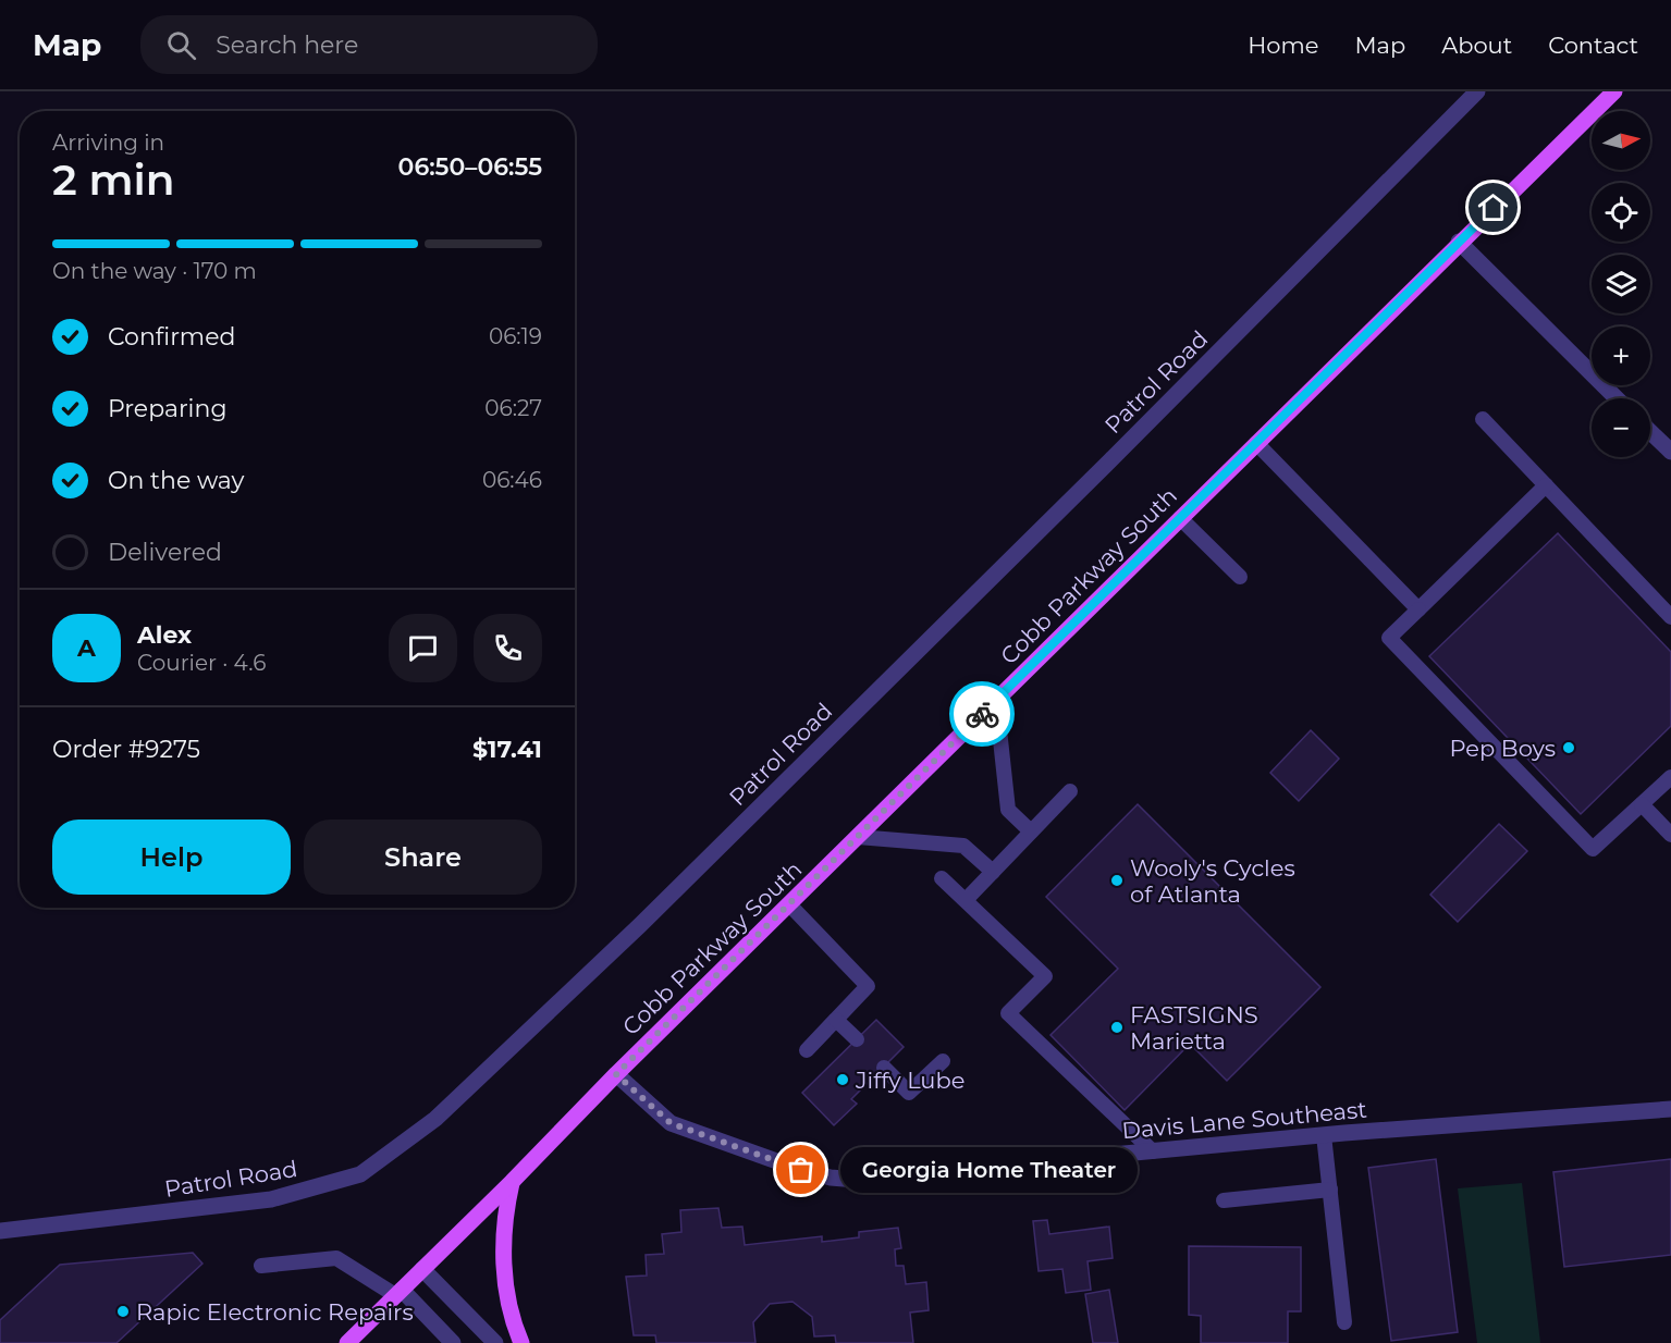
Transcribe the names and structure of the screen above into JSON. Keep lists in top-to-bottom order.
{
  "streets": {
    "main road": ["Cobb Parkway South"],
    "street": ["Patrol Road", "Davis Lane Southeast"]
  },
  "crossings": [
    ["Cobb Parkway South", "Davis Lane Southeast"]
  ],
  "places": [
    "Pep Boys",
    "Wooly's Cycles of Atlanta",
    "FASTSIGNS Marietta",
    "Jiffy Lube",
    "Georgia Home Theater",
    "Rapic Electronic Repairs"
  ],
  "north": "right",
  "page": {
    "header": "Map",
    "search": "Search here",
    "nav": [
      "Home",
      "Map",
      "About",
      "Contact"
    ],
    "map_buttons": ["+", "−"],
    "heading": ["2 min", "Arriving in", "06:50–06:55"],
    "panel": [
      "Alex",
      "Courier · 4.6",
      "Order #9275",
      "$17.41"
    ],
    "bar": "On the way · 170 m",
    "list": [
      ["Confirmed", "06:19"],
      ["Preparing", "06:27"],
      ["On the way", "06:46"],
      "Delivered"
    ],
    "round": "A",
    "buttons": ["Help", "Share"],
    "bubble": "Georgia Home Theater"
  }
}
